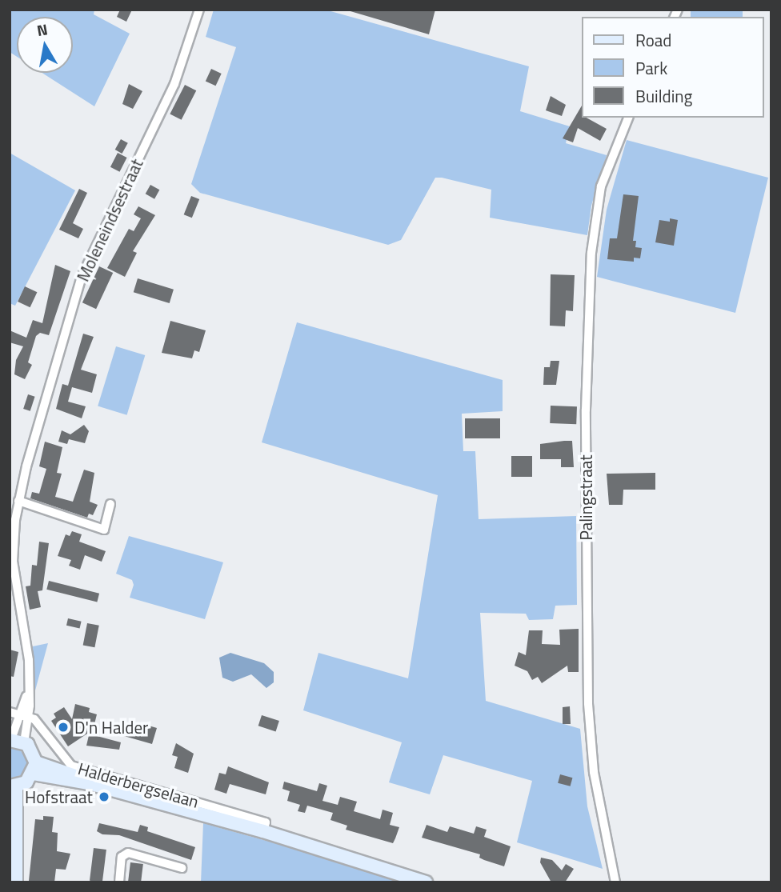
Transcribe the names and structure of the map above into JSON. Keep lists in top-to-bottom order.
{
  "streets": {
    "main road": ["Halderbergselaan"],
    "street": ["Moleneindsestraat", "Palingstraat"]
  },
  "crossings": [
    ["Moleneindsestraat", "Halderbergselaan"]
  ],
  "places": ["D'n Halder", "Hofstraat"],
  "legend": ["Road", "Park", "Building"],
  "north": "top"
}
